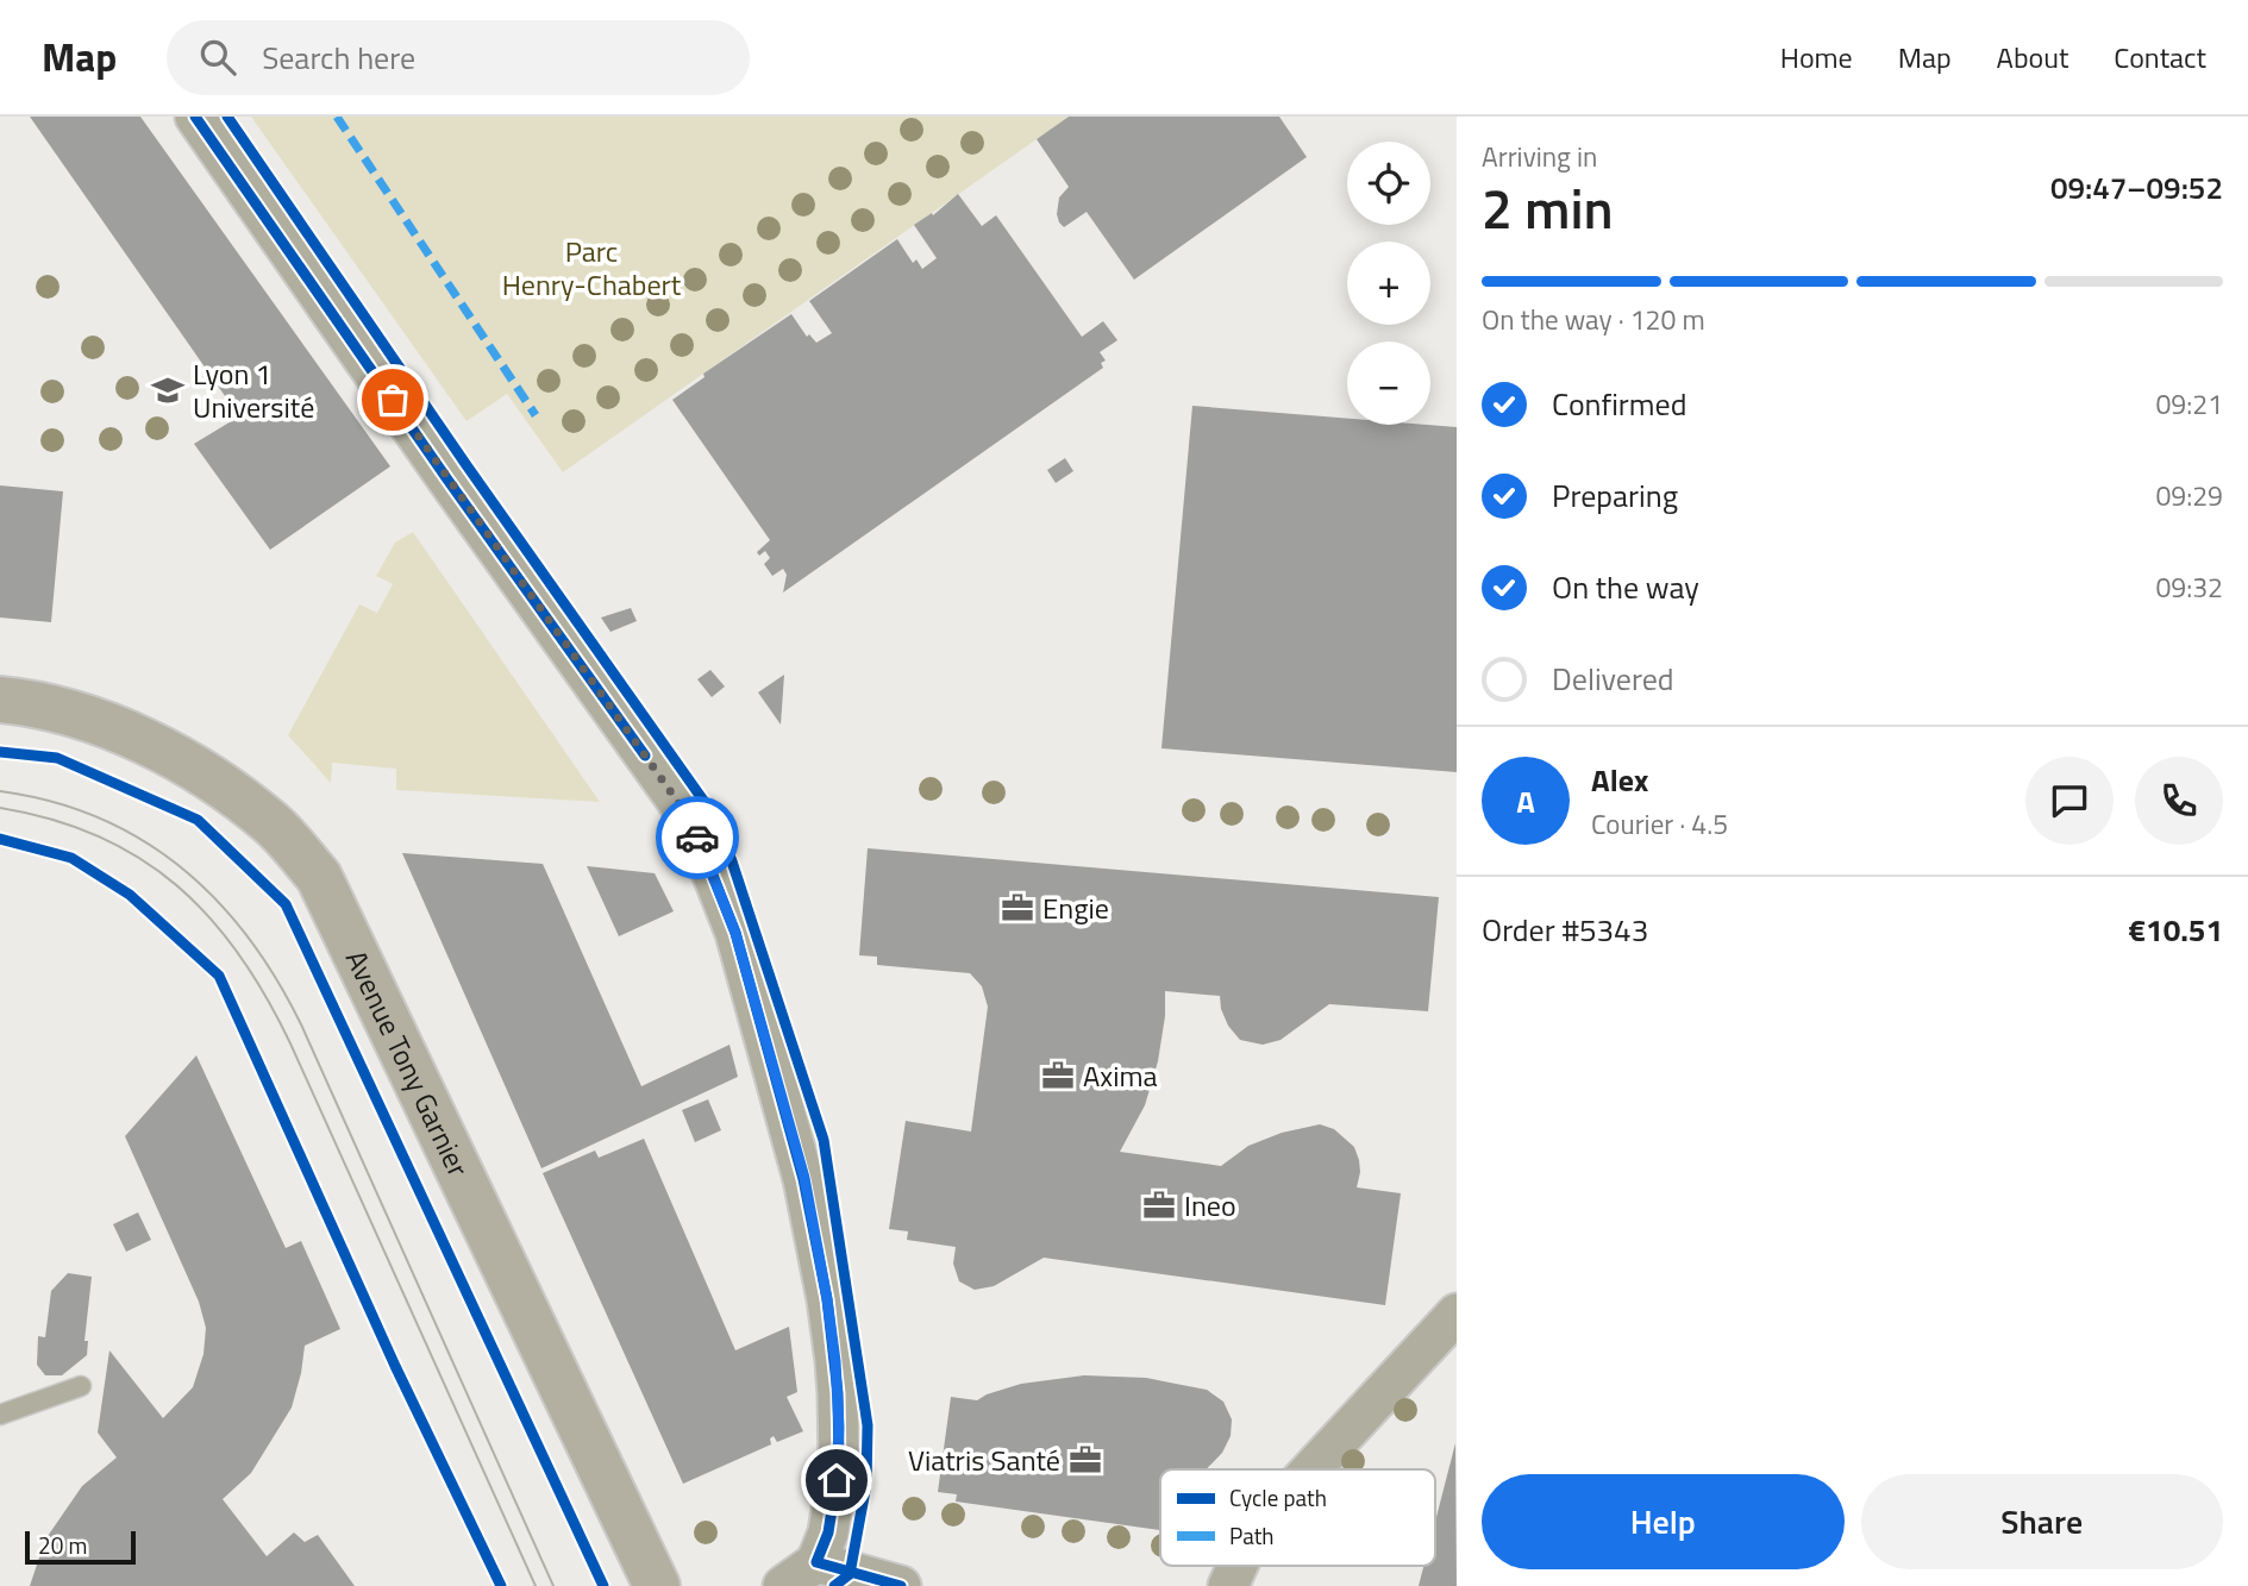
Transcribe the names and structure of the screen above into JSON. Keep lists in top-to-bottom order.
{
  "streets": {
    "main road": ["Avenue Tony Garnier"]
  },
  "parks": ["Parc Henry-Chabert"],
  "places": {
    "school or university": ["Lyon 1 Université"],
    "office": [
      "Engie",
      "Axima",
      "Ineo",
      "Viatris Santé"
    ]
  },
  "legend": ["Cycle path", "Path"],
  "scale_bar": "20 m",
  "page": {
    "header": "Map",
    "search": "Search here",
    "nav": [
      "Home",
      "Map",
      "About",
      "Contact"
    ],
    "heading": ["2 min", "Arriving in", "09:47–09:52"],
    "panel": [
      "Alex",
      "Courier · 4.5",
      "Order #5343",
      "€10.51"
    ],
    "map_buttons": ["+", "−"],
    "bar": "On the way · 120 m",
    "list": [
      ["Confirmed", "09:21"],
      ["Preparing", "09:29"],
      ["On the way", "09:32"],
      "Delivered"
    ],
    "round": "A",
    "buttons": ["Help", "Share"],
    "scale": "20 m"
  }
}
